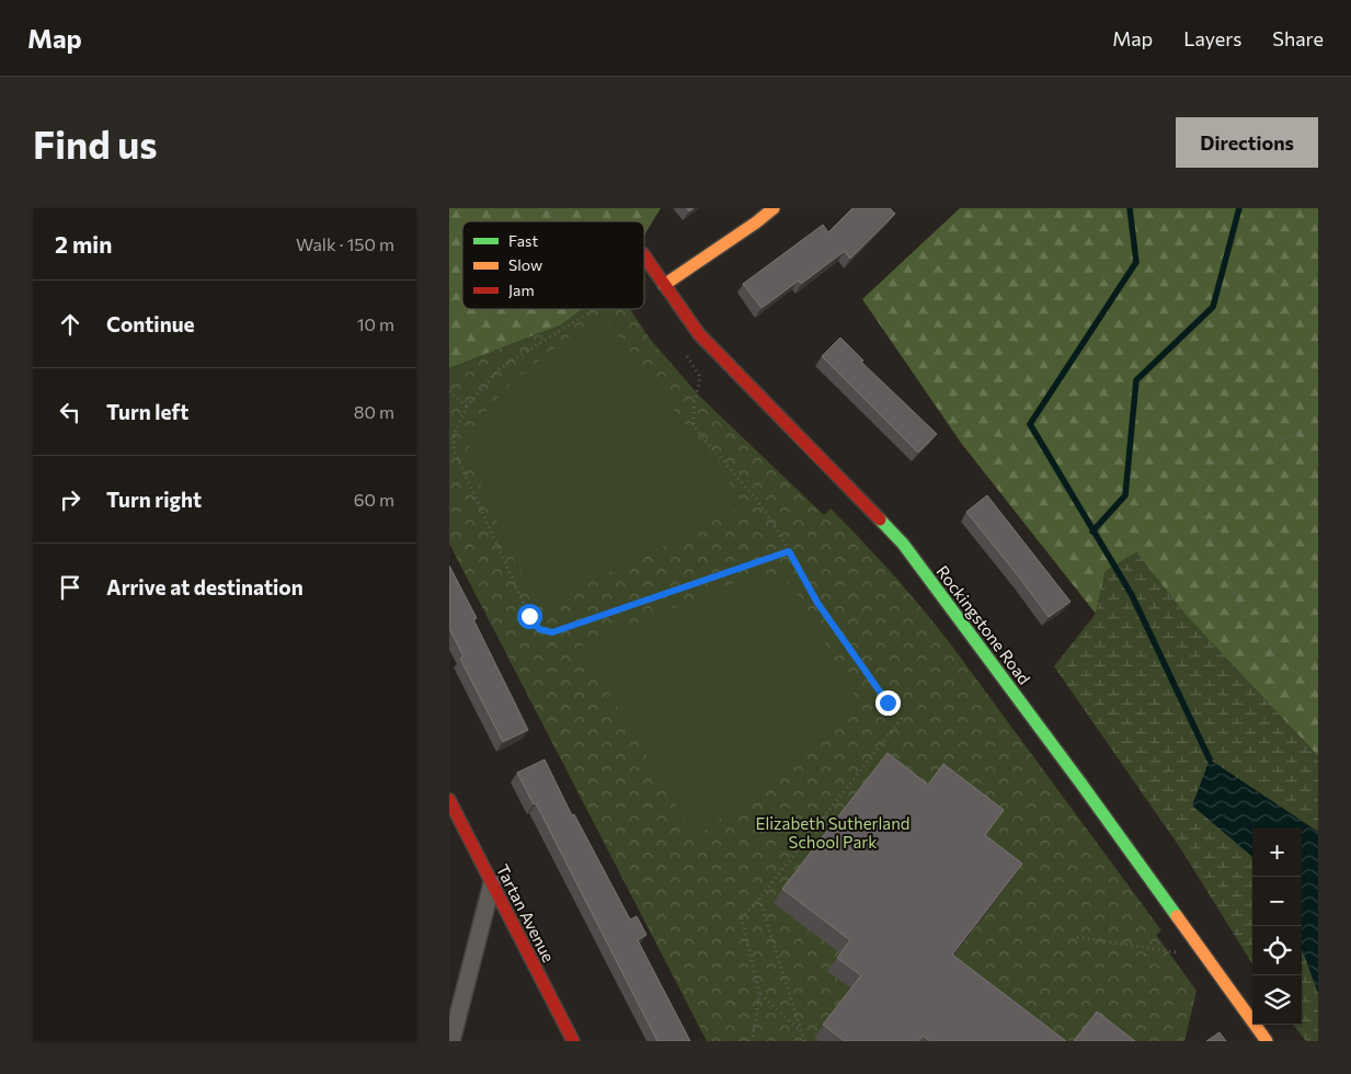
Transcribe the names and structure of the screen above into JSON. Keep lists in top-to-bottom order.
{
  "streets": {
    "street": ["Rockingstone Road", "Tartan Avenue"]
  },
  "parks": ["Elizabeth Sutherland School Park"],
  "legend": ["Fast", "Slow", "Jam"],
  "page": {
    "header": "Map",
    "nav": ["Map", "Layers", "Share"],
    "buttons": "Directions",
    "title": "Find us",
    "heading": ["2 min", "Walk · 150 m"],
    "list": [
      ["Continue", "10 m"],
      ["Turn left", "80 m"],
      ["Turn right", "60 m"],
      "Arrive at destination"
    ],
    "map_buttons": ["+", "−"]
  }
}
